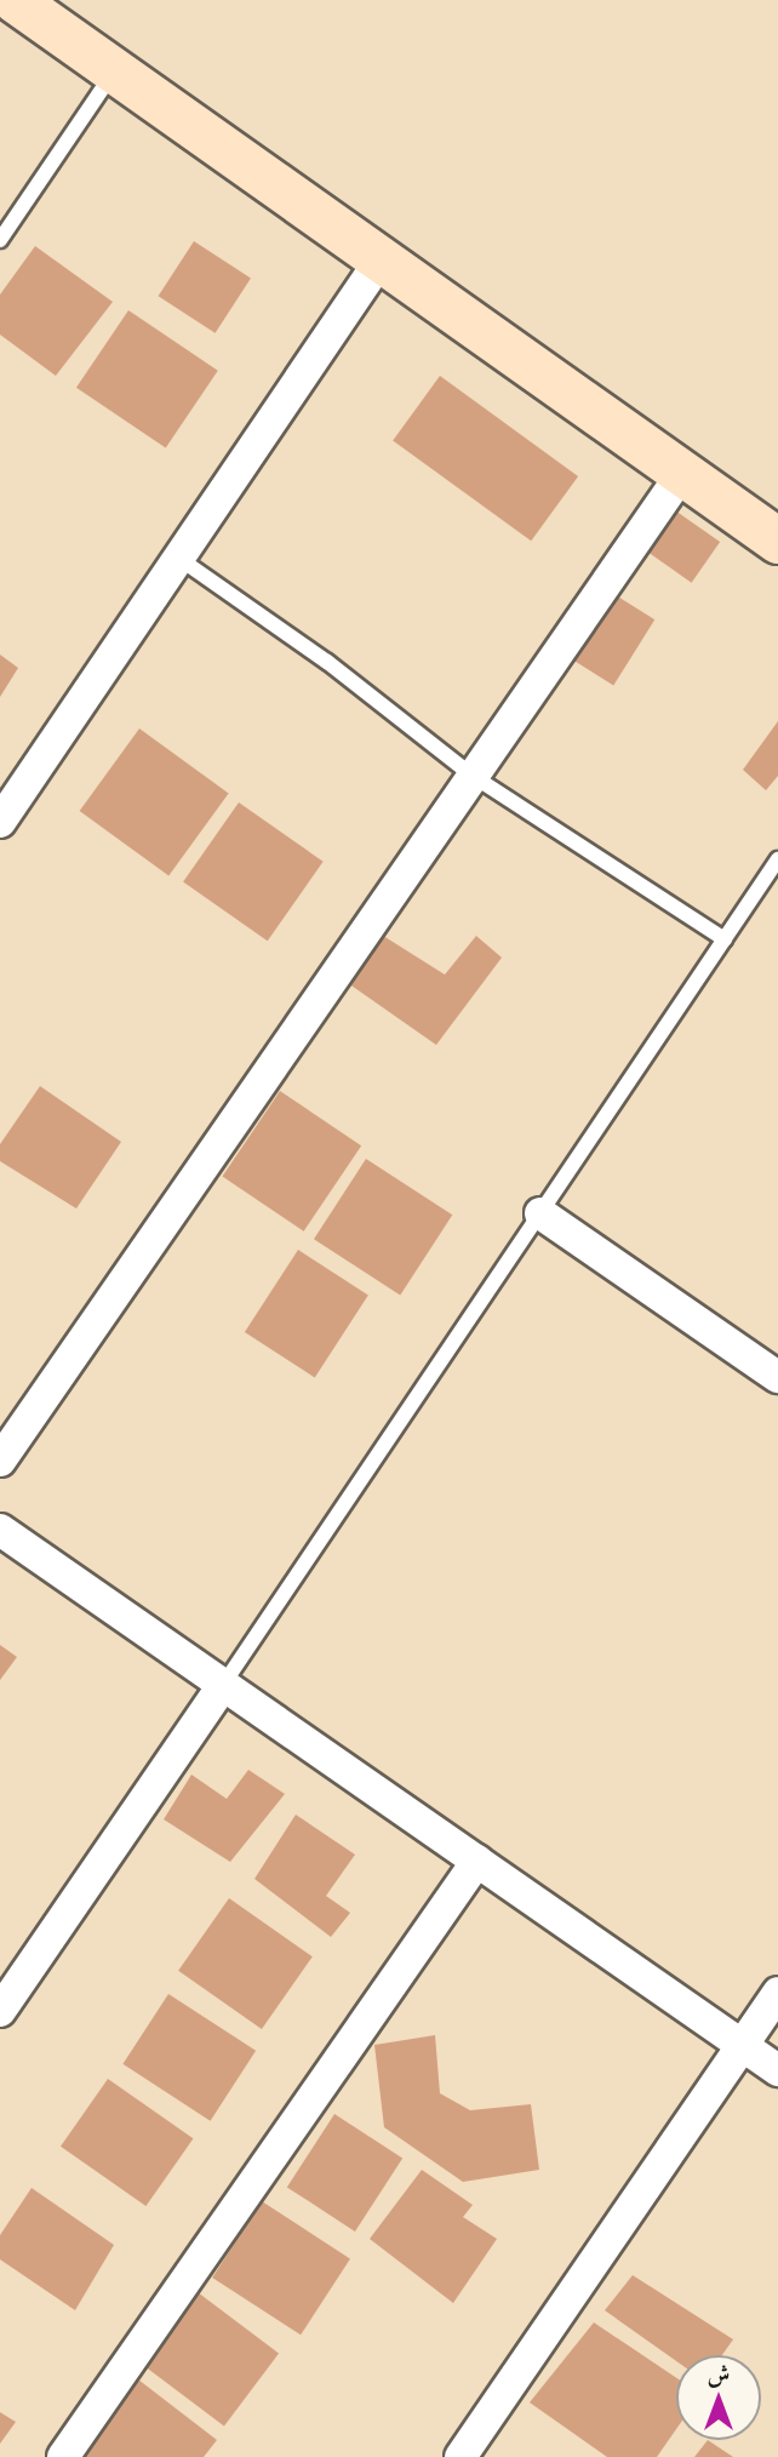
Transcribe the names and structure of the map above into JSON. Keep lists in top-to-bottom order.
{
  "north": "top"
}
